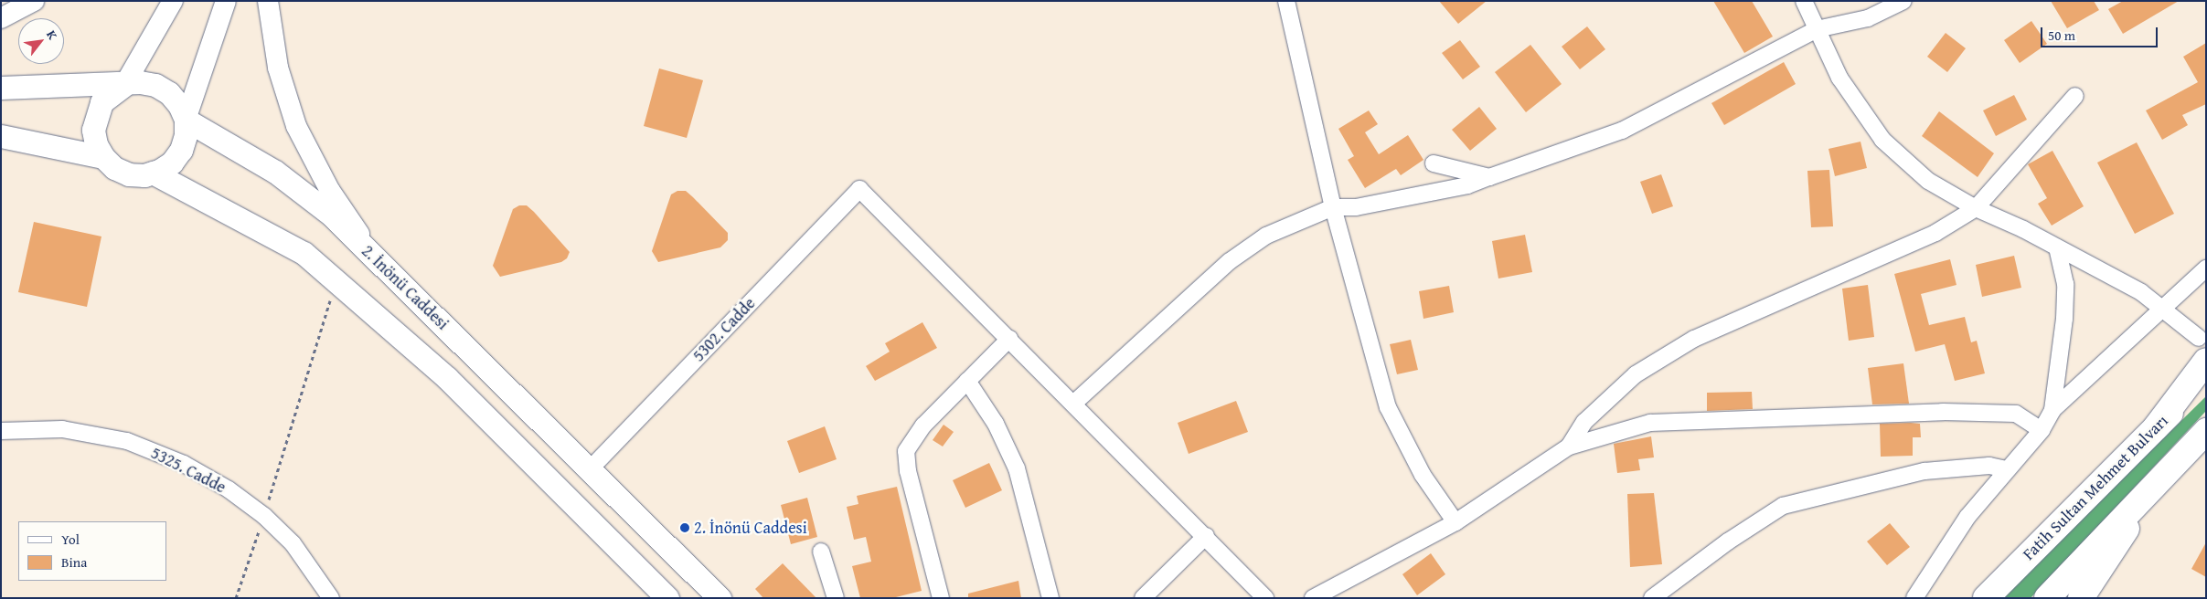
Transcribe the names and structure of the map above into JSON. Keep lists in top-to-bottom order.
{
  "streets": {
    "highway": ["Fatih Sultan Mehmet Bulvarı"],
    "main road": ["2. İnönü Caddesi"],
    "street": ["5302. Cadde", "5325. Cadde"]
  },
  "crossings": [
    ["2. İnönü Caddesi", "5302. Cadde"]
  ],
  "places": ["2. İnönü Caddesi"],
  "legend": ["Yol", "Bina"],
  "scale_bar": "50 m",
  "north": "top right"
}
